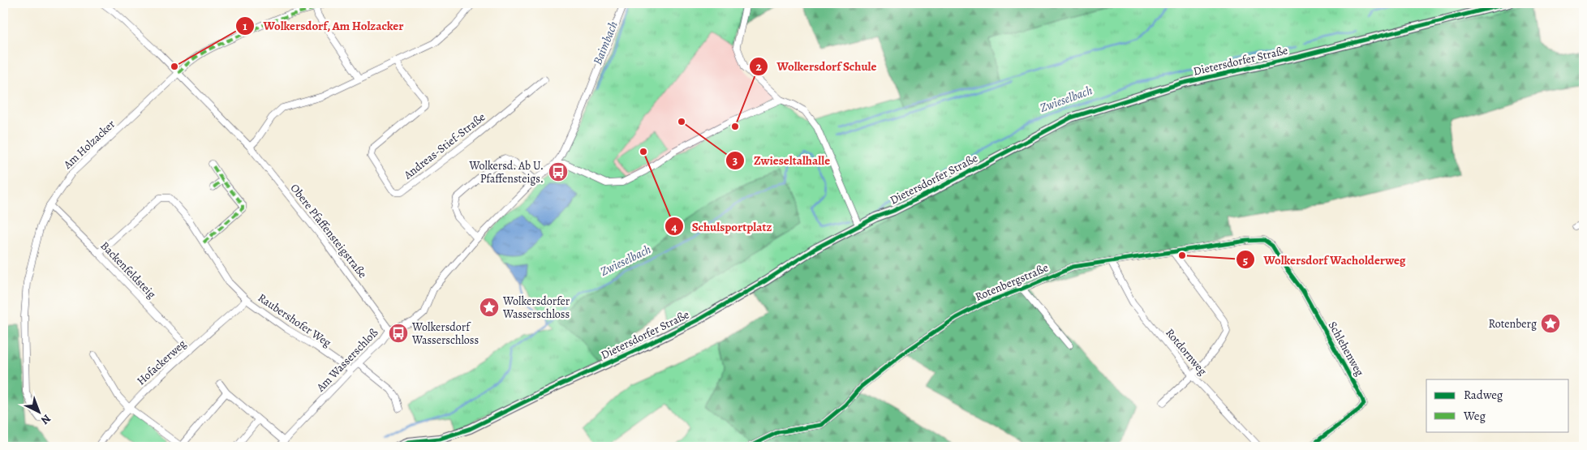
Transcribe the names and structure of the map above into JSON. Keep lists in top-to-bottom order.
{
  "streets": {
    "street": [
      "Dietersdorfer Straße",
      "Am Holzacker",
      "Andreas-Stief-Straße",
      "Obere Pfaffensteigstraße",
      "Backenfeldsteig",
      "Rotenbergstraße",
      "Raubershofer Weg",
      "Schlehenweg",
      "Rotdornweg",
      "Am Wasserschloß",
      "Hofackerweg"
    ]
  },
  "crossings": [
    ["Am Holzacker", "Obere Pfaffensteigstraße"],
    ["Am Holzacker", "Backenfeldsteig"],
    ["Obere Pfaffensteigstraße", "Am Wasserschloß"],
    ["Backenfeldsteig", "Raubershofer Weg"],
    ["Backenfeldsteig", "Hofackerweg"],
    ["Rotenbergstraße", "Schlehenweg"],
    ["Rotenbergstraße", "Rotdornweg"],
    ["Raubershofer Weg", "Am Wasserschloß"],
    ["Raubershofer Weg", "Hofackerweg"]
  ],
  "water": ["Baimbach", "Zwieselbach"],
  "places": {
    "other": [
      "Wolkersdorf, Am Holzacker",
      "Zwieseltalhalle",
      "Wolkersdorf Schule",
      "Schulsportplatz",
      "Wolkersdorf Wacholderweg"
    ],
    "bus stop": ["Wolkersd. Ab U. Pfaffensteigs.", "Wolkersdorf Wasserschloss"],
    "place": ["Wolkersdorfer Wasserschloss", "Rotenberg"]
  },
  "legend": ["Radweg", "Weg"],
  "north": "bottom right"
}
